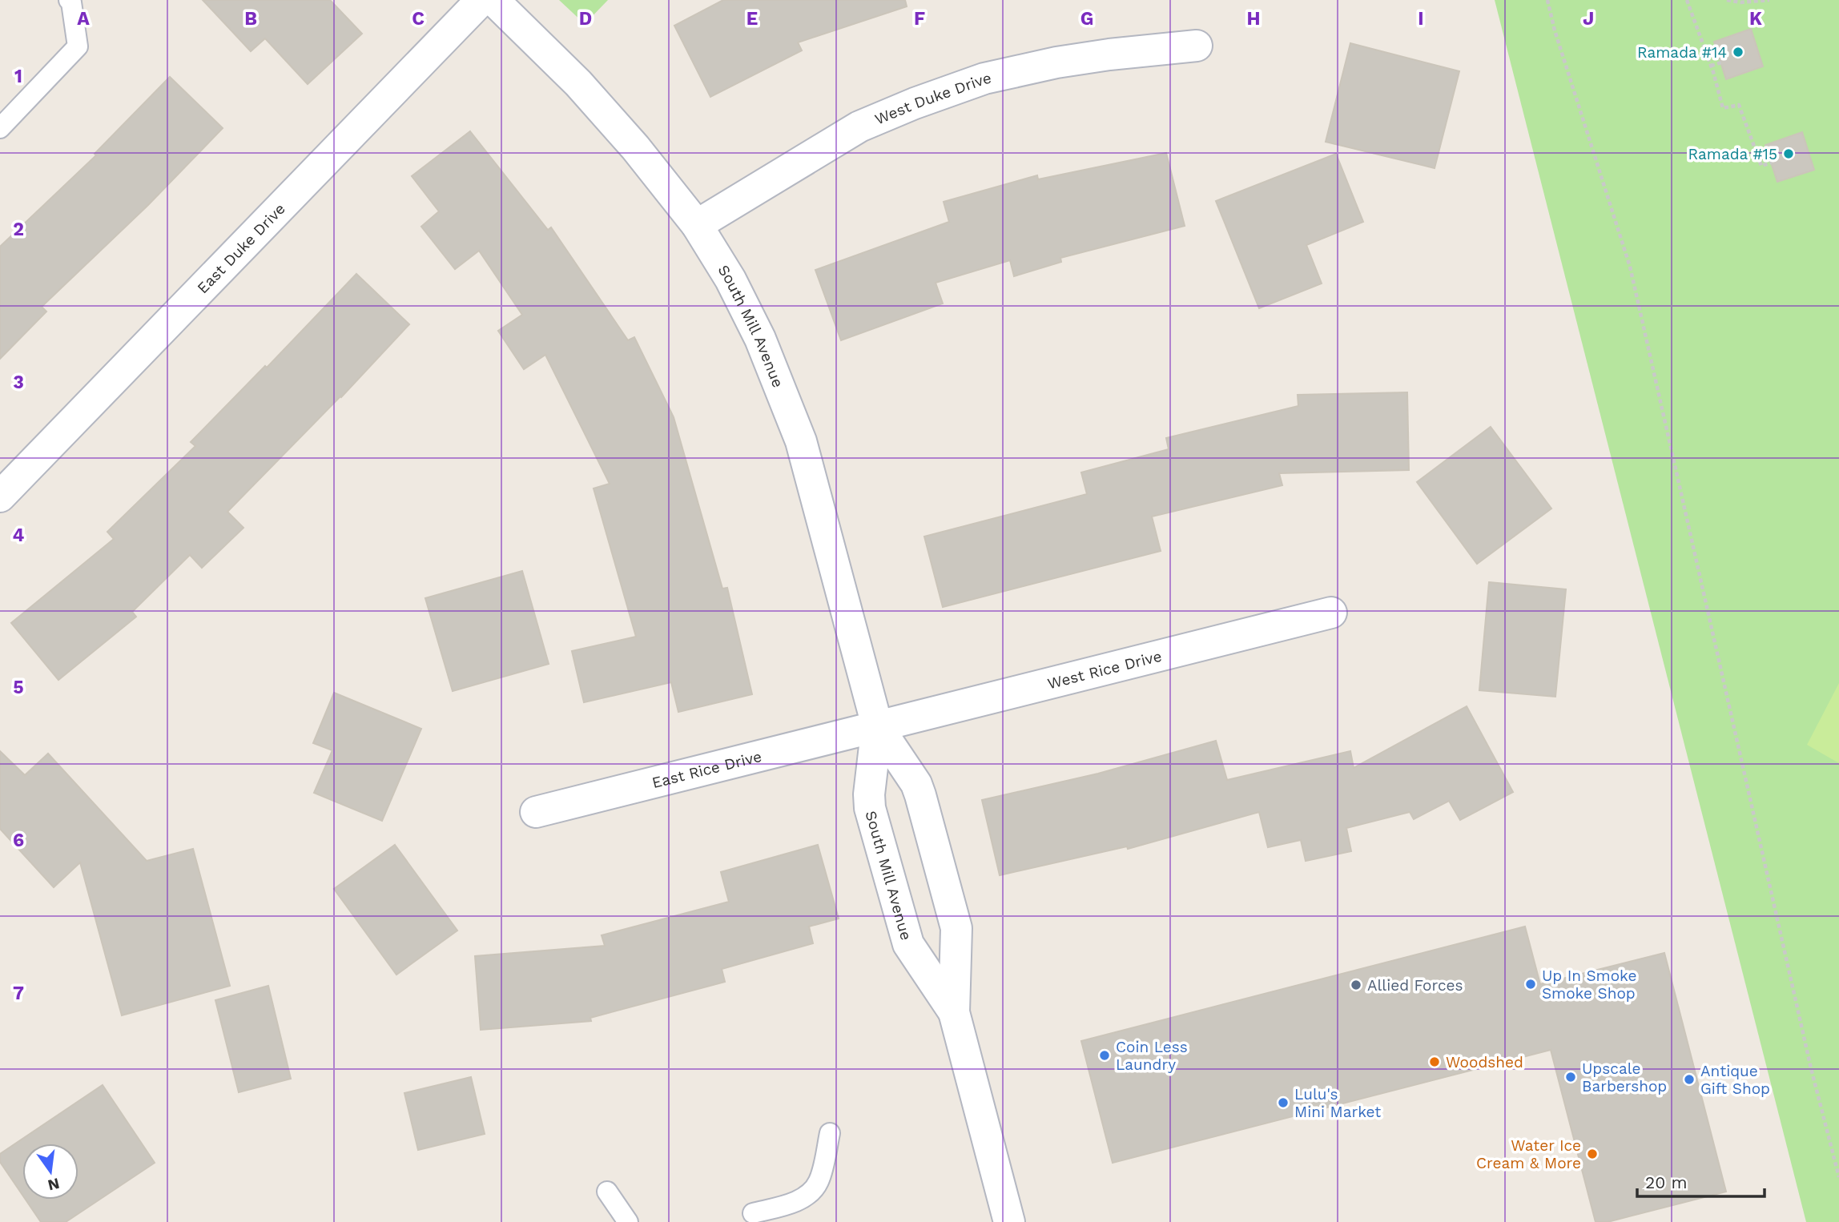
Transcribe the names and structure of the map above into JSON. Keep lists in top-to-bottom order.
{
  "streets": {
    "street": [
      "West Duke Drive",
      "East Duke Drive",
      "South Mill Avenue",
      "West Rice Drive",
      "East Rice Drive"
    ]
  },
  "crossings": [
    ["West Duke Drive", "South Mill Avenue"],
    ["South Mill Avenue", "West Rice Drive"],
    ["South Mill Avenue", "East Rice Drive"],
    ["West Rice Drive", "East Rice Drive"]
  ],
  "places": [
    "Ramada #14",
    "Ramada #15",
    "Up In Smoke Smoke Shop",
    "Allied Forces",
    "Coin Less Laundry",
    "Woodshed",
    "Upscale Barbershop",
    "Antique Gift Shop",
    "Lulu's Mini Market",
    "Water Ice Cream & More"
  ],
  "scale_bar": "20 m",
  "north": "bottom",
  "grid": {
    "columns": [
      "A",
      "B",
      "C",
      "D",
      "E",
      "F",
      "G",
      "H",
      "I",
      "J",
      "K"
    ],
    "rows": [
      "1",
      "2",
      "3",
      "4",
      "5",
      "6",
      "7"
    ]
  }
}
